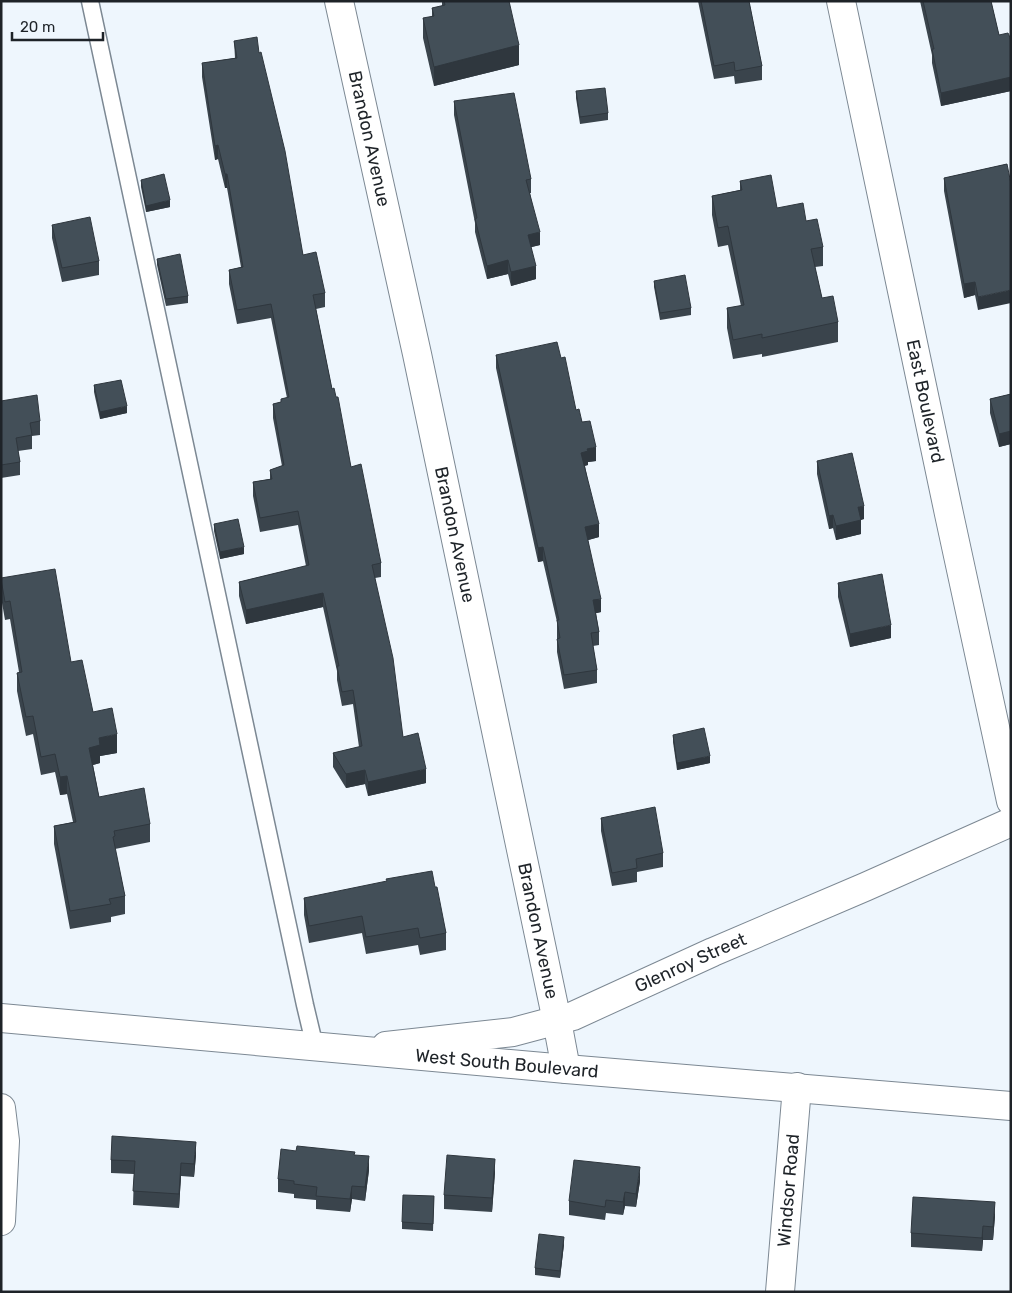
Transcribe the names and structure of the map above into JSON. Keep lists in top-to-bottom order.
{
  "streets": {
    "street": [
      "Brandon Avenue",
      "East Boulevard",
      "Glenroy Street",
      "West South Boulevard",
      "Windsor Road"
    ]
  },
  "crossings": [
    ["Brandon Avenue", "Glenroy Street"],
    ["Brandon Avenue", "West South Boulevard"],
    ["Glenroy Street", "West South Boulevard"],
    ["West South Boulevard", "Windsor Road"]
  ],
  "scale_bar": "20 m"
}
